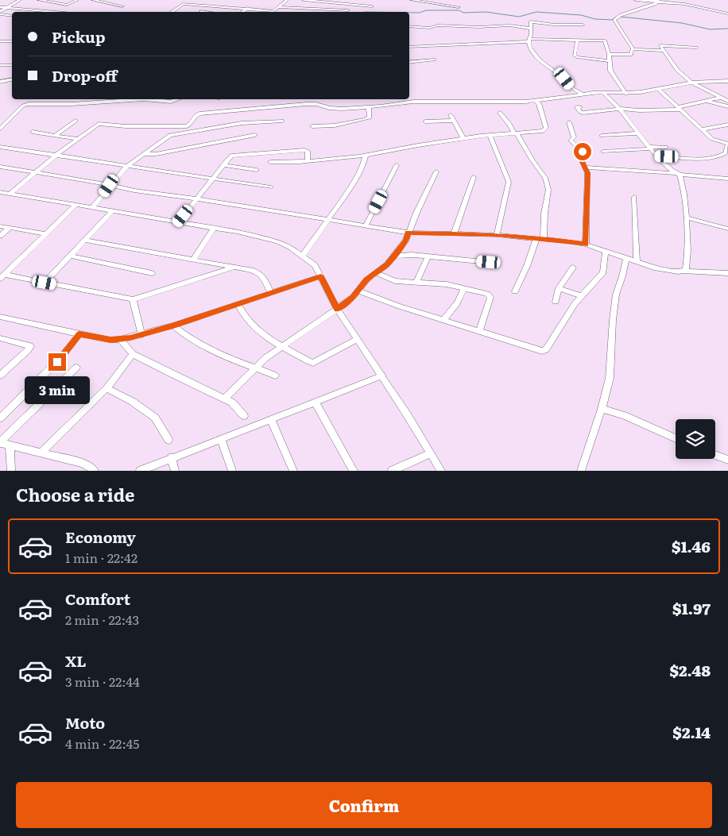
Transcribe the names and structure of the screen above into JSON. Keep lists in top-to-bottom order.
{
  "page": {
    "banner": ["Pickup", "Drop-off"],
    "bubble": "3 min",
    "heading": "Choose a ride",
    "list": [
      {
        "name": "Economy",
        "note": "1 min · 22:42",
        "value": "$1.46"
      },
      {
        "name": "Comfort",
        "note": "2 min · 22:43",
        "value": "$1.97"
      },
      {
        "name": "XL",
        "note": "3 min · 22:44",
        "value": "$2.48"
      },
      {
        "name": "Moto",
        "note": "4 min · 22:45",
        "value": "$2.14"
      }
    ],
    "buttons": "Confirm"
  }
}
